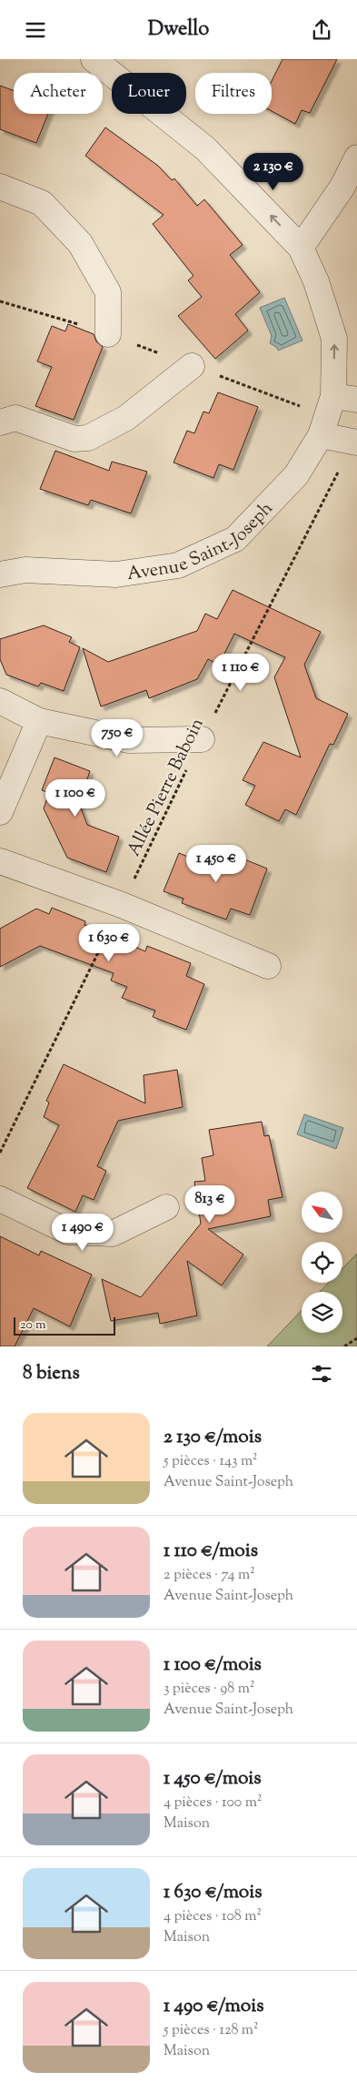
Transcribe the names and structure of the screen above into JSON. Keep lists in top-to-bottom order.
{
  "streets": {
    "street": ["Avenue Saint-Joseph"],
    "path": ["Allée Pierre Baboin"]
  },
  "scale_bar": "20 m",
  "north": "top left",
  "page": {
    "header": "Dwello",
    "chip": ["Acheter", "Louer", "Filtres"],
    "price": [
      "2 130 €",
      "1 110 €",
      "750 €",
      "1 100 €",
      "1 450 €",
      "1 630 €",
      "813 €",
      "1 490 €"
    ],
    "scale": "20 m",
    "heading": "8 biens",
    "list": [
      {
        "name": "2 130 €/mois",
        "note": "5 pièces · 143 m² · Avenue Saint-Joseph"
      },
      {
        "name": "1 110 €/mois",
        "note": "2 pièces · 74 m² · Avenue Saint-Joseph"
      },
      {
        "name": "1 100 €/mois",
        "note": "3 pièces · 98 m² · Avenue Saint-Joseph"
      },
      {
        "name": "1 450 €/mois",
        "note": "4 pièces · 100 m² · Maison"
      },
      {
        "name": "1 630 €/mois",
        "note": "4 pièces · 108 m² · Maison"
      },
      {
        "name": "1 490 €/mois",
        "note": "5 pièces · 128 m² · Maison"
      }
    ]
  }
}
